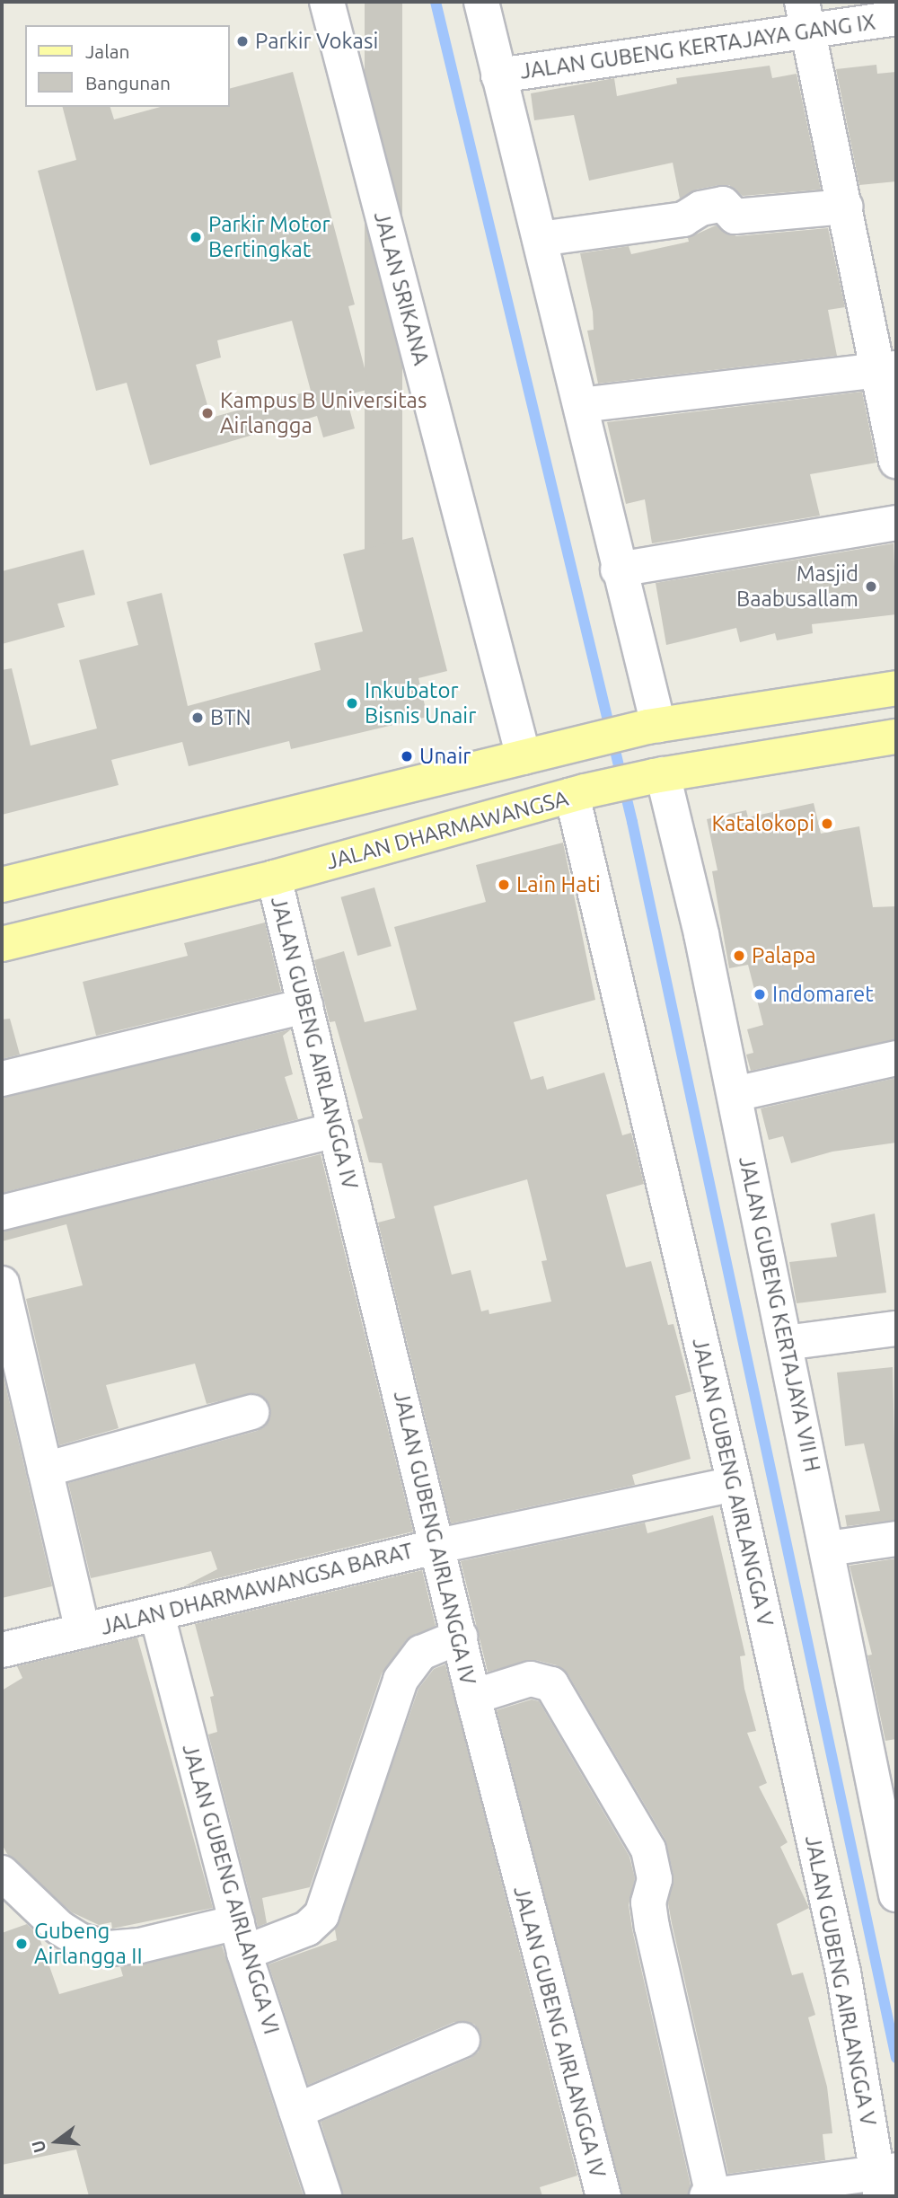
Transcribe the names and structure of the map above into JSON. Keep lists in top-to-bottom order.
{
  "streets": {
    "main road": ["JALAN DHARMAWANGSA"],
    "street": [
      "JALAN GUBENG KERTAJAYA GANG IX",
      "JALAN SRIKANA",
      "JALAN GUBENG AIRLANGGA IV",
      "JALAN GUBENG KERTAJAYA VII H",
      "JALAN GUBENG AIRLANGGA V",
      "JALAN DHARMAWANGSA BARAT",
      "JALAN GUBENG AIRLANGGA VI"
    ]
  },
  "crossings": [
    ["JALAN DHARMAWANGSA", "JALAN GUBENG AIRLANGGA IV"],
    ["JALAN DHARMAWANGSA", "JALAN GUBENG KERTAJAYA VII H"],
    ["JALAN DHARMAWANGSA", "JALAN GUBENG AIRLANGGA V"],
    ["JALAN GUBENG AIRLANGGA IV", "JALAN DHARMAWANGSA BARAT"],
    ["JALAN GUBENG AIRLANGGA V", "JALAN DHARMAWANGSA BARAT"],
    ["JALAN DHARMAWANGSA BARAT", "JALAN GUBENG AIRLANGGA VI"]
  ],
  "places": [
    "Parkir Vokasi",
    "Parkir Motor Bertingkat",
    "Kampus B Universitas Airlangga",
    "Masjid Baabusallam",
    "Inkubator Bisnis Unair",
    "BTN",
    "Unair",
    "Katalokopi",
    "Lain Hati",
    "Palapa",
    "Indomaret",
    "Gubeng Airlangga II"
  ],
  "legend": ["Jalan", "Bangunan"],
  "north": "left"
}
